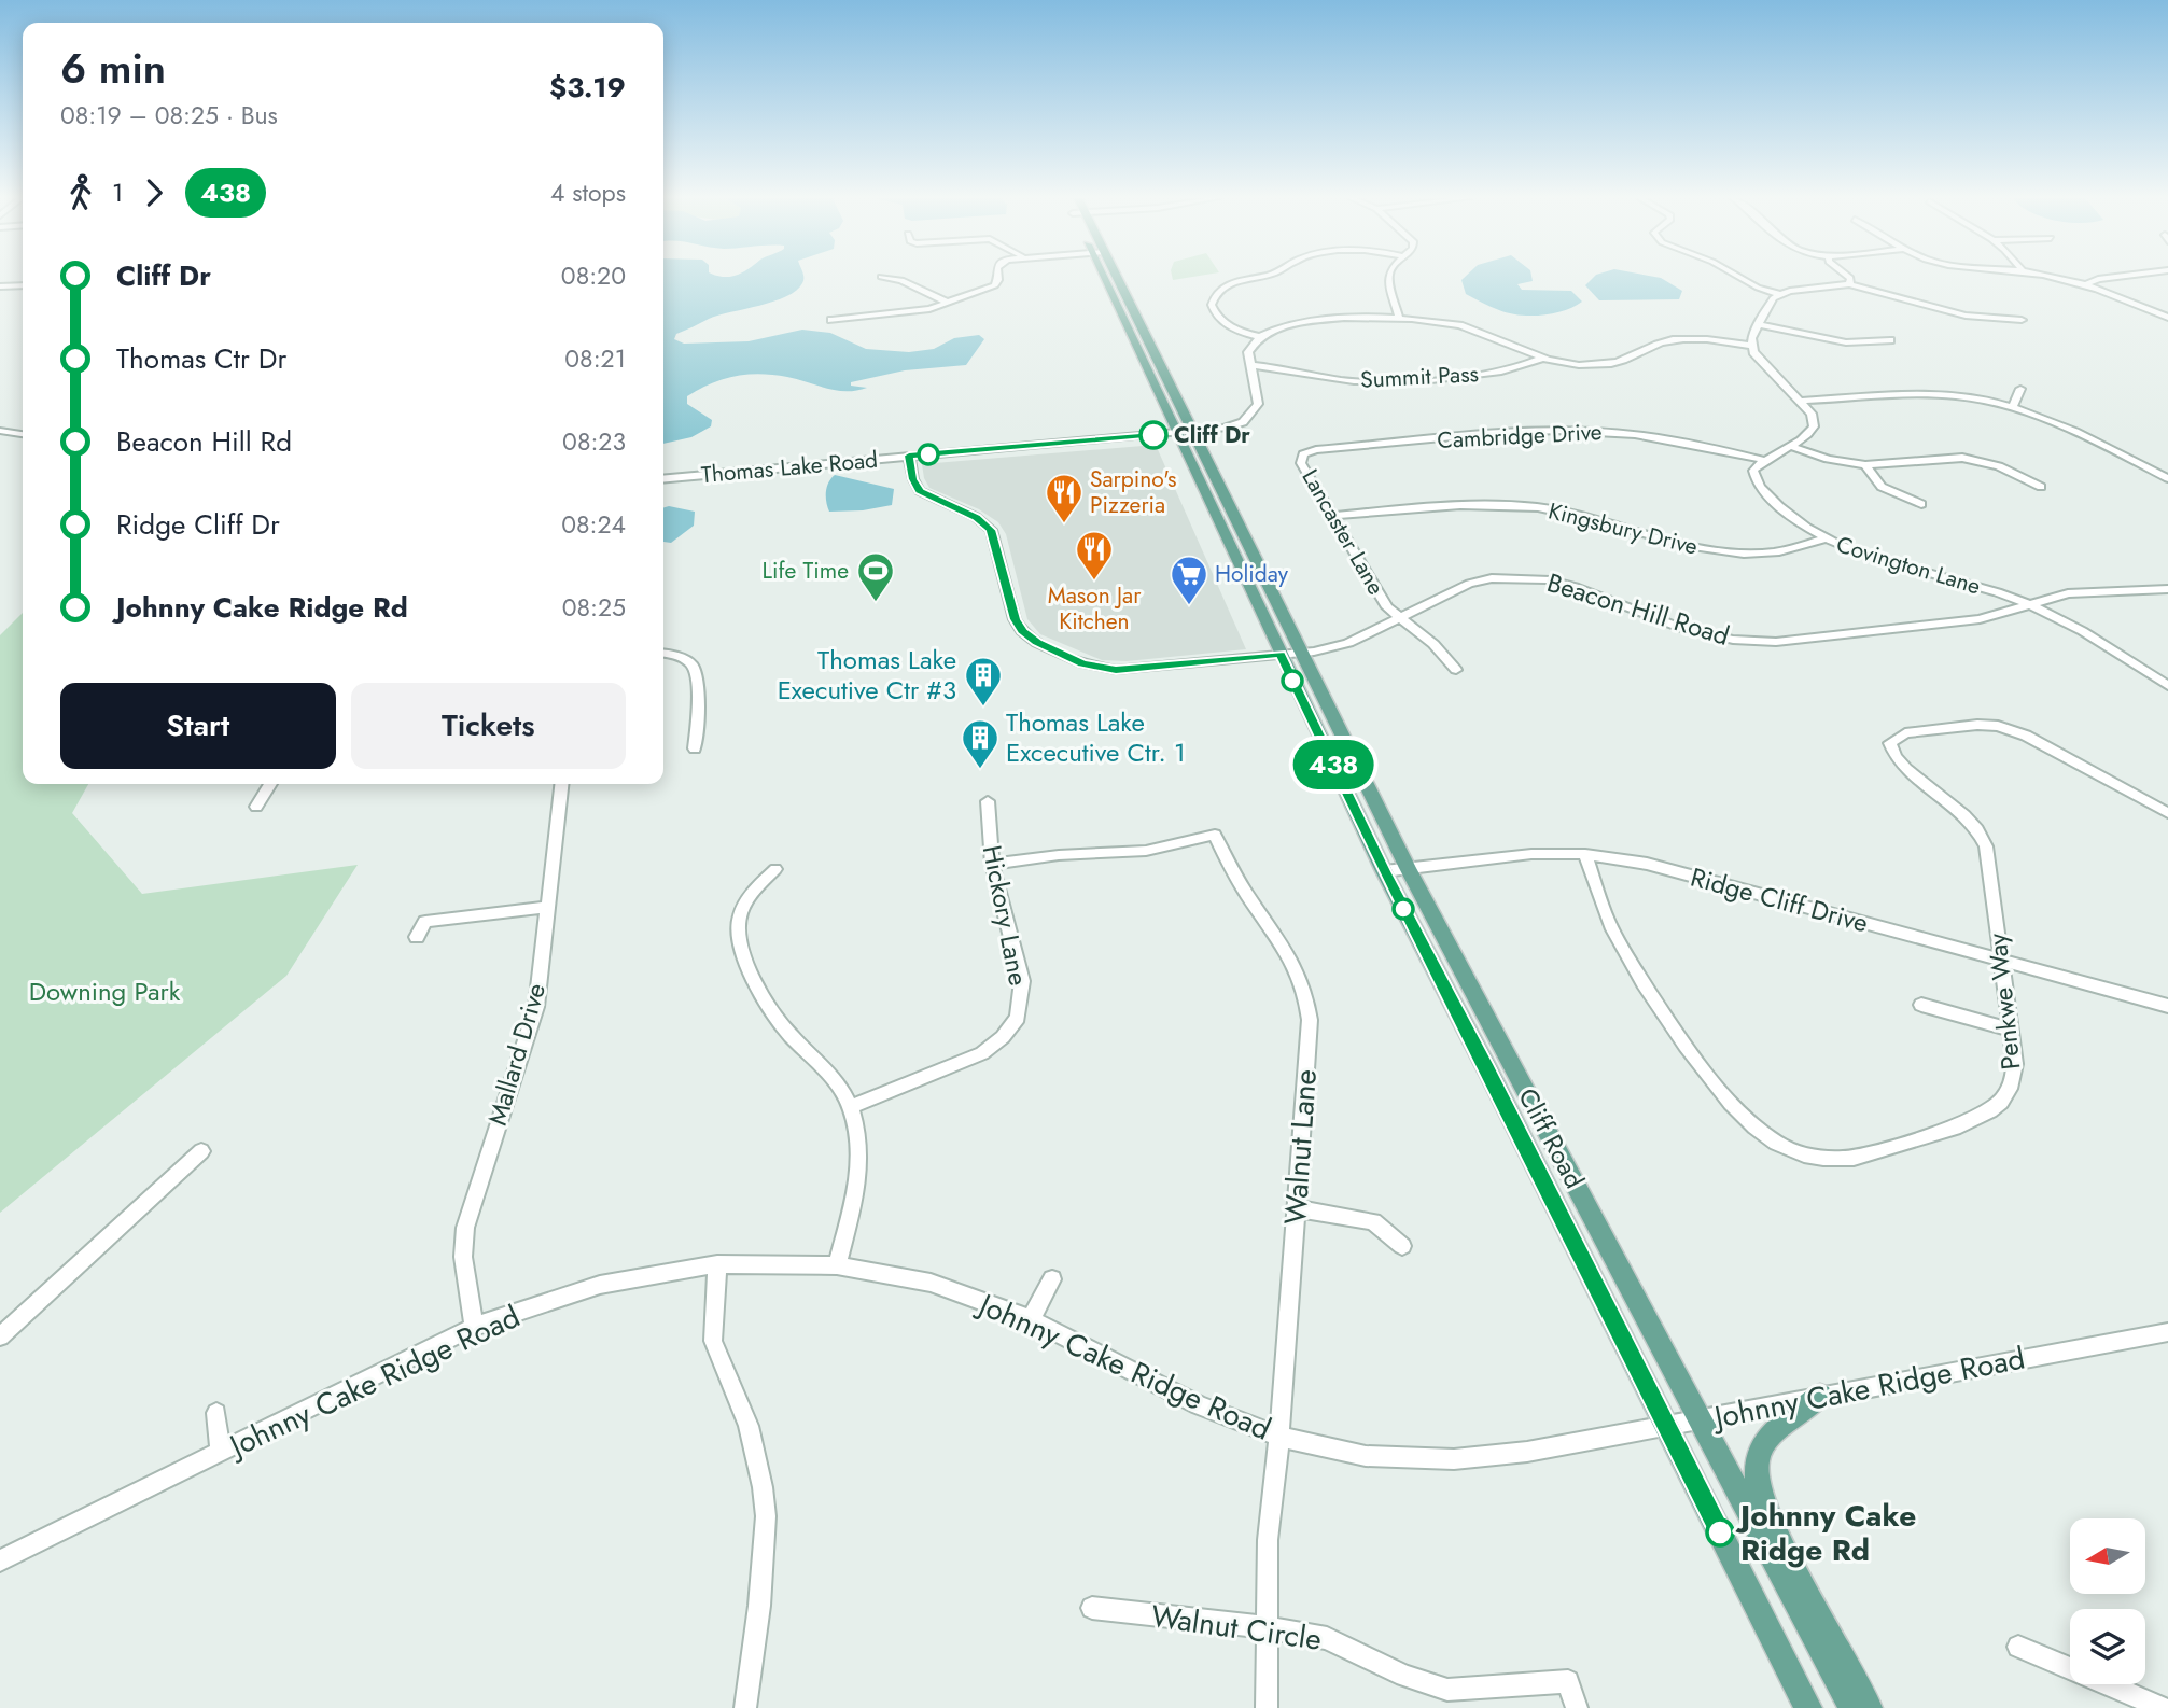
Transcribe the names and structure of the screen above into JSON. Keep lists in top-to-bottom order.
{
  "streets": {
    "main road": ["Cliff Road"],
    "street": [
      "Summit Pass",
      "Cambridge Drive",
      "Thomas Lake Road",
      "Kingsbury Drive",
      "Lancaster Lane",
      "Covington Lane",
      "Beacon Hill Road",
      "Ridge Cliff Drive",
      "Hickory Lane",
      "Penkwe Way",
      "Mallard Drive",
      "Walnut Lane",
      "Johnny Cake Ridge Road",
      "Walnut Circle"
    ]
  },
  "crossings": [
    ["Summit Pass", "Thomas Lake Road"],
    ["Cambridge Drive", "Lancaster Lane"],
    ["Cambridge Drive", "Covington Lane"],
    ["Thomas Lake Road", "Cliff Road"],
    ["Kingsbury Drive", "Lancaster Lane"],
    ["Kingsbury Drive", "Covington Lane"],
    ["Lancaster Lane", "Beacon Hill Road"],
    ["Covington Lane", "Beacon Hill Road"],
    ["Beacon Hill Road", "Cliff Road"],
    ["Ridge Cliff Drive", "Penkwe Way"],
    ["Ridge Cliff Drive", "Cliff Road"],
    ["Hickory Lane", "Walnut Lane"],
    ["Mallard Drive", "Johnny Cake Ridge Road"],
    ["Cliff Road", "Johnny Cake Ridge Road"],
    ["Walnut Lane", "Johnny Cake Ridge Road"],
    ["Walnut Lane", "Walnut Circle"]
  ],
  "parks": ["Downing Park"],
  "places": {
    "other": ["Cliff Dr", "Johnny Cake Ridge Rd"],
    "restaurant": ["Sarpino's Pizzeria", "Mason Jar Kitchen"],
    "sports": ["Life Time"],
    "supermarket": ["Holiday"],
    "building": ["Thomas Lake Executive Ctr #3", "Thomas Lake Excecutive Ctr. 1"]
  },
  "lines": ["bus line 438"],
  "north": "left",
  "page": {
    "on_map": "438",
    "heading": ["6 min", "08:19 – 08:25 · Bus", "$3.19"],
    "legs": ["1", "438", "4 stops"],
    "list": [
      {
        "name": "Cliff Dr",
        "value": "08:20"
      },
      {
        "name": "Thomas Ctr Dr",
        "value": "08:21"
      },
      {
        "name": "Beacon Hill Rd",
        "value": "08:23"
      },
      {
        "name": "Ridge Cliff Dr",
        "value": "08:24"
      },
      {
        "name": "Johnny Cake Ridge Rd",
        "value": "08:25"
      }
    ],
    "buttons": ["Start", "Tickets"]
  }
}
